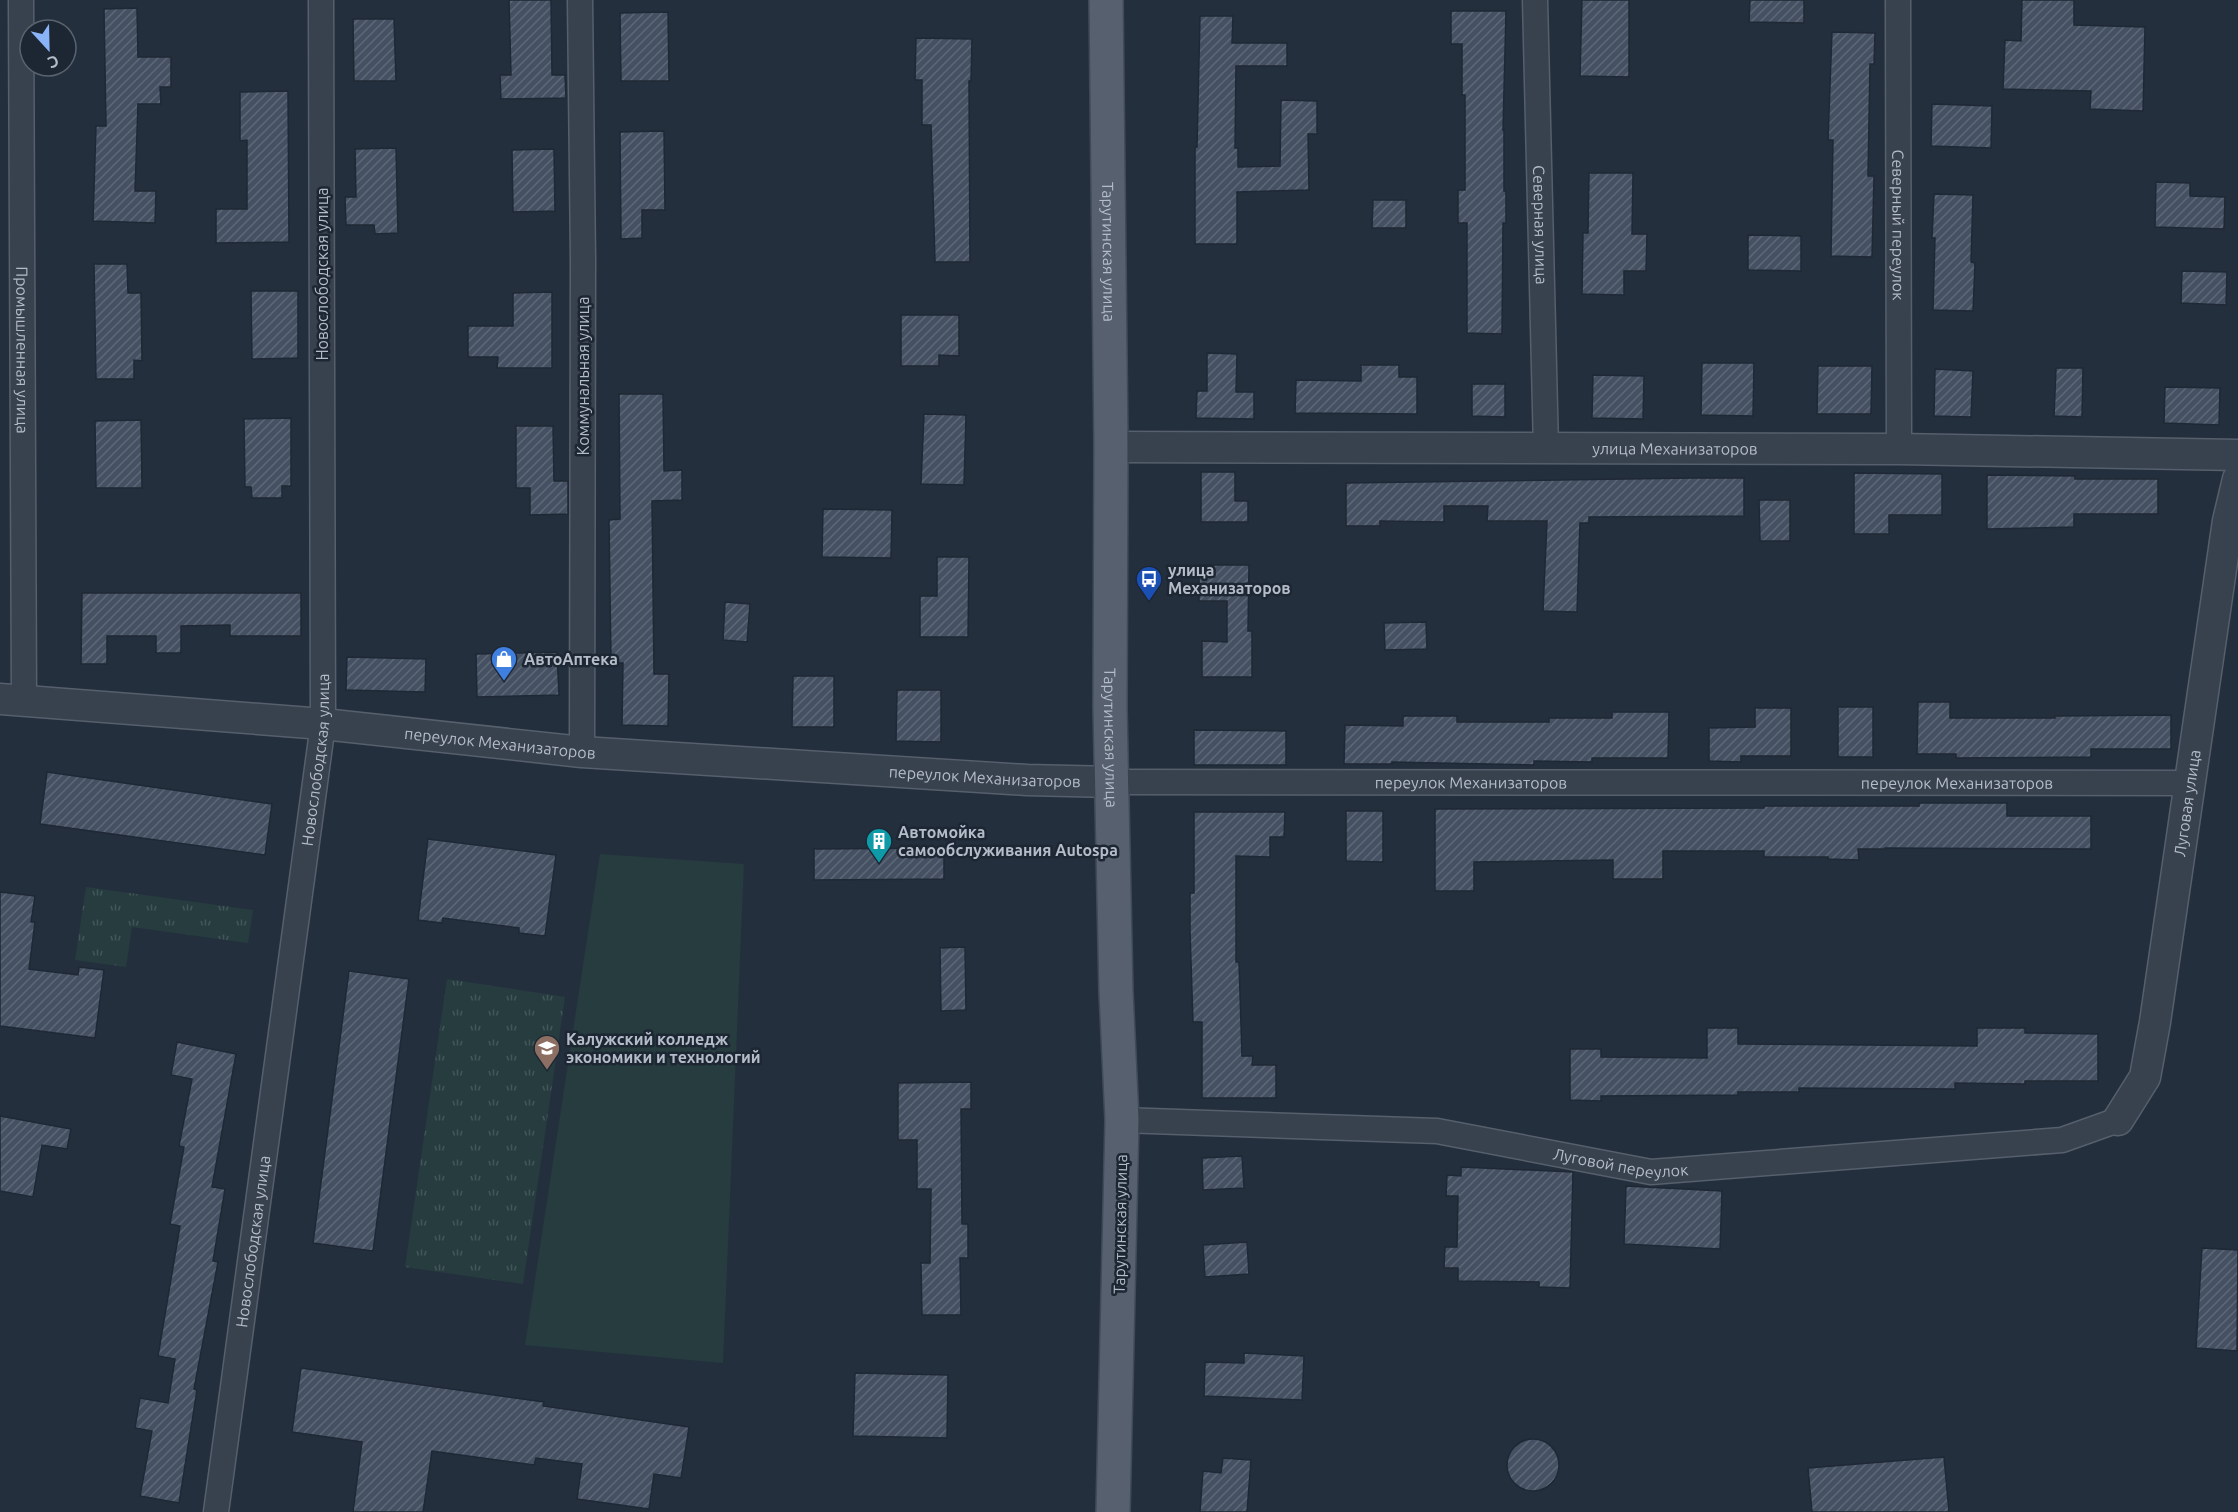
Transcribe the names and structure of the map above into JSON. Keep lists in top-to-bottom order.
{
  "streets": {
    "main road": ["Тарутинская улица"],
    "street": [
      "Северная улица",
      "Северный переулок",
      "Новослободская улица",
      "Промышленная улица",
      "Коммунальная улица",
      "улица Механизаторов",
      "переулок Механизаторов",
      "Луговая улица",
      "Луговой переулок"
    ]
  },
  "crossings": [
    ["Северная улица", "улица Механизаторов"],
    ["Северный переулок", "улица Механизаторов"],
    ["Тарутинская улица", "улица Механизаторов"],
    ["Тарутинская улица", "переулок Механизаторов"],
    ["Тарутинская улица", "Луговой переулок"],
    ["Новослободская улица", "переулок Механизаторов"],
    ["Промышленная улица", "переулок Механизаторов"],
    ["Коммунальная улица", "переулок Механизаторов"],
    ["переулок Механизаторов", "Луговая улица"],
    ["Луговая улица", "Луговой переулок"]
  ],
  "places": {
    "bus stop": ["улица Механизаторов"],
    "shop": ["АвтоАптека"],
    "building": ["Автомойка самообслуживания Autospa"],
    "school or university": ["Калужский колледж экономики и технологий"]
  },
  "north": "bottom"
}
